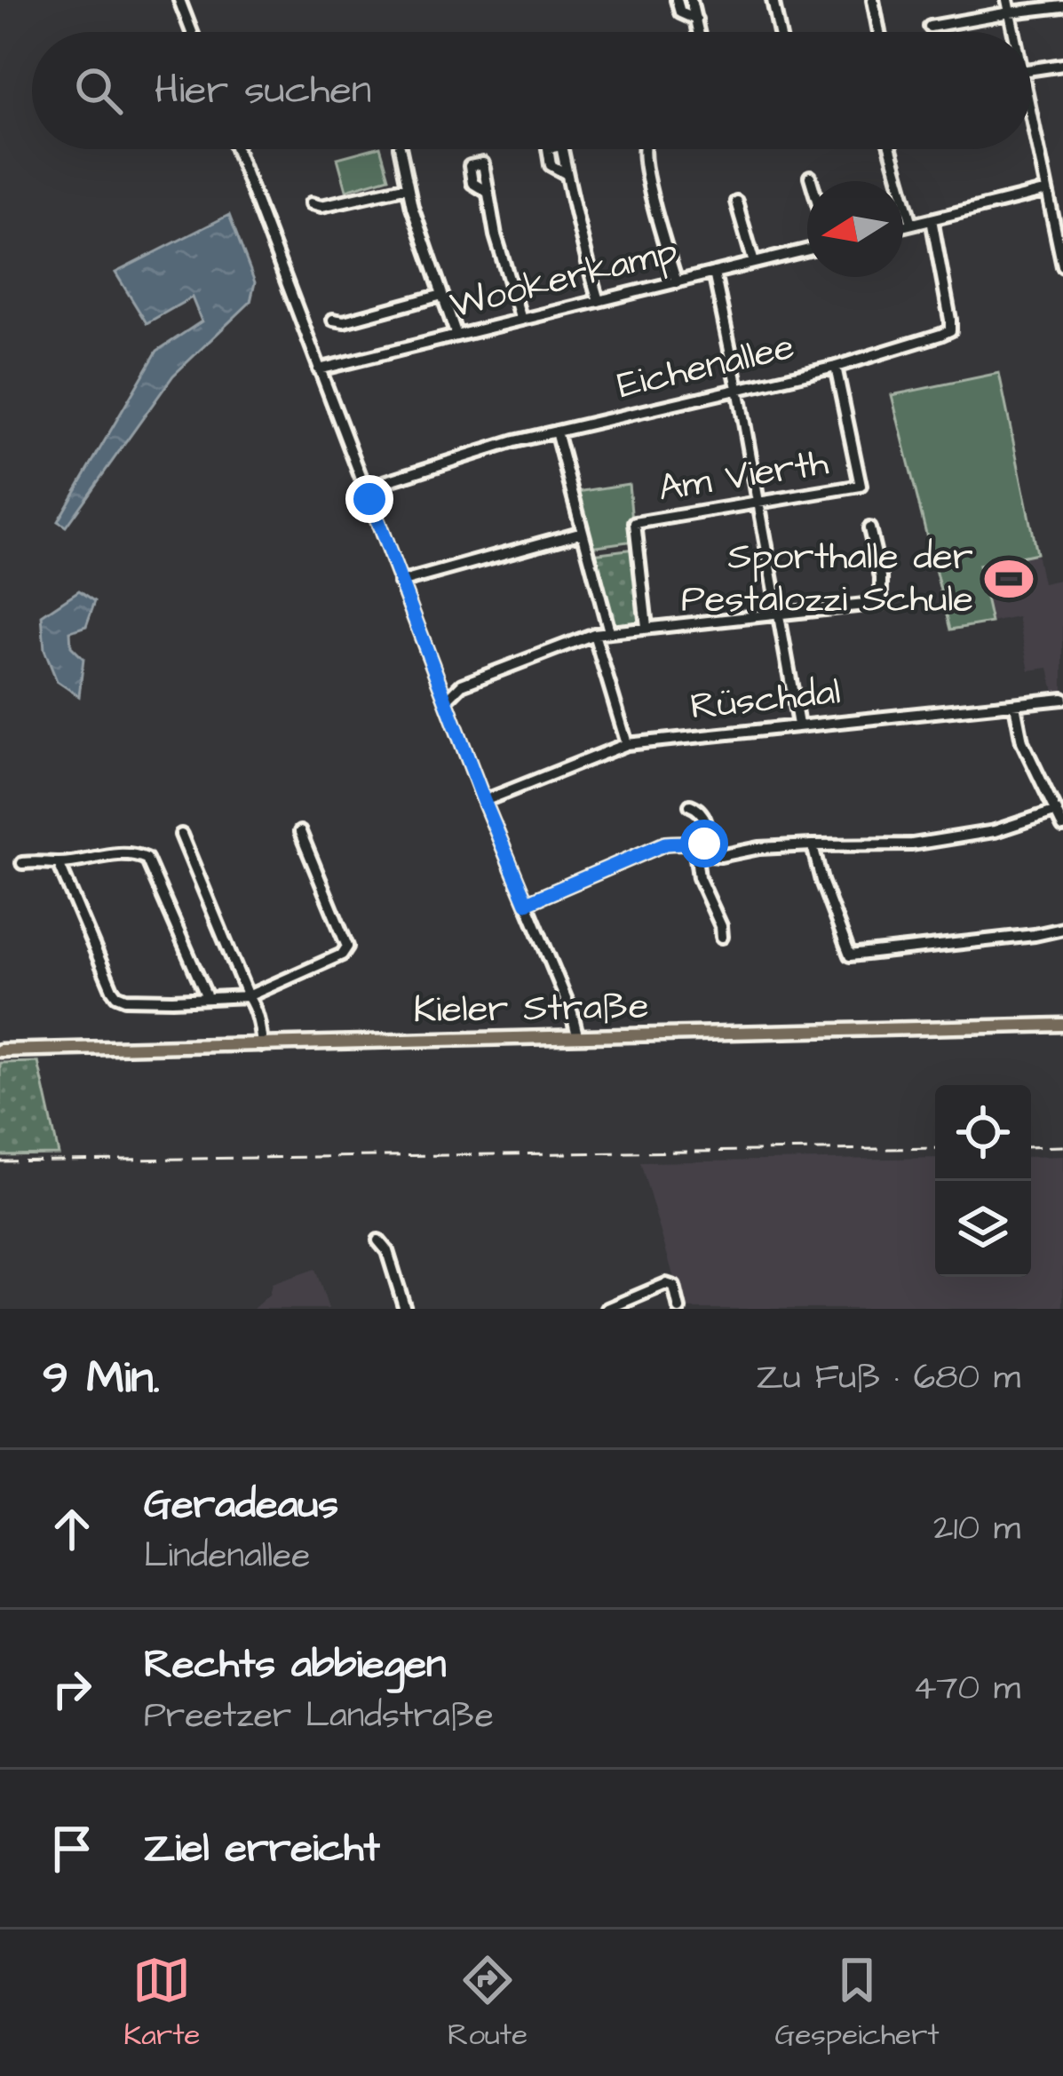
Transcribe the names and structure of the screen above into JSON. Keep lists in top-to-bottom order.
{
  "streets": {
    "main road": ["Kieler Straße"],
    "street": [
      "Wookerkamp",
      "Eichenallee",
      "Am Vierth",
      "Rüschdal"
    ]
  },
  "crossings": [
    ["Eichenallee", "Am Vierth"]
  ],
  "places": {
    "sports": ["Sporthalle der Pestalozzi Schule"]
  },
  "north": "left",
  "page": {
    "search": "Hier suchen",
    "heading": ["9 Min.", "Zu Fuß · 680 m"],
    "list": [
      ["Geradeaus", "Lindenallee", "210 m"],
      ["Rechts abbiegen", "Preetzer Landstraße", "470 m"],
      "Ziel erreicht"
    ],
    "nav": ["Karte", "Route", "Gespeichert"]
  }
}
